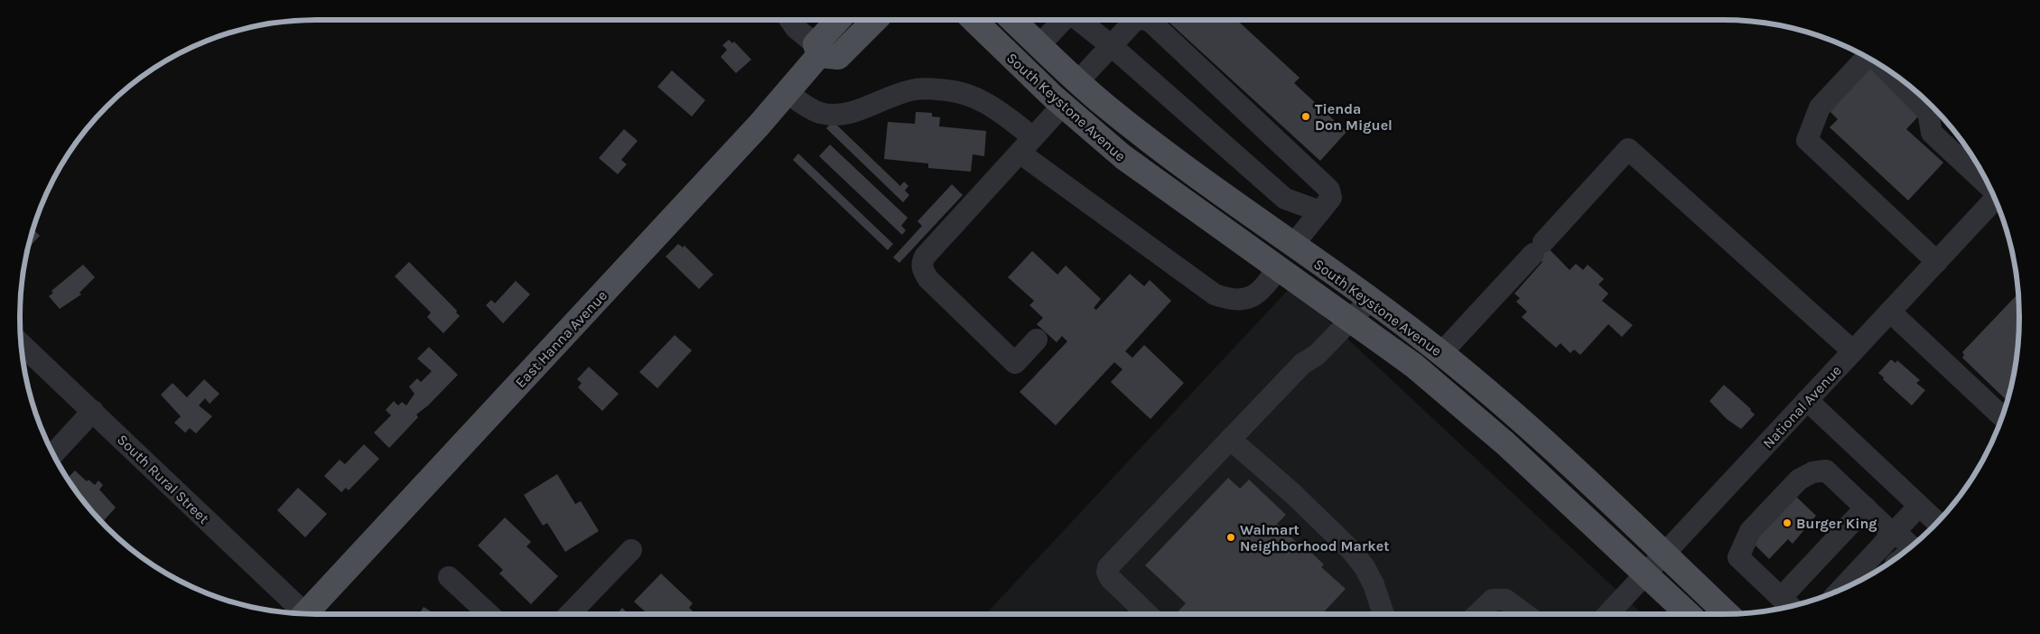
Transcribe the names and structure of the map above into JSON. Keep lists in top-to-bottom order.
{
  "streets": {
    "main road": ["South Keystone Avenue", "East Hanna Avenue"],
    "street": ["National Avenue", "South Rural Street"]
  },
  "crossings": [
    ["South Keystone Avenue", "National Avenue"]
  ],
  "places": ["Tienda Don Miguel", "Burger King", "Walmart Neighborhood Market"]
}
